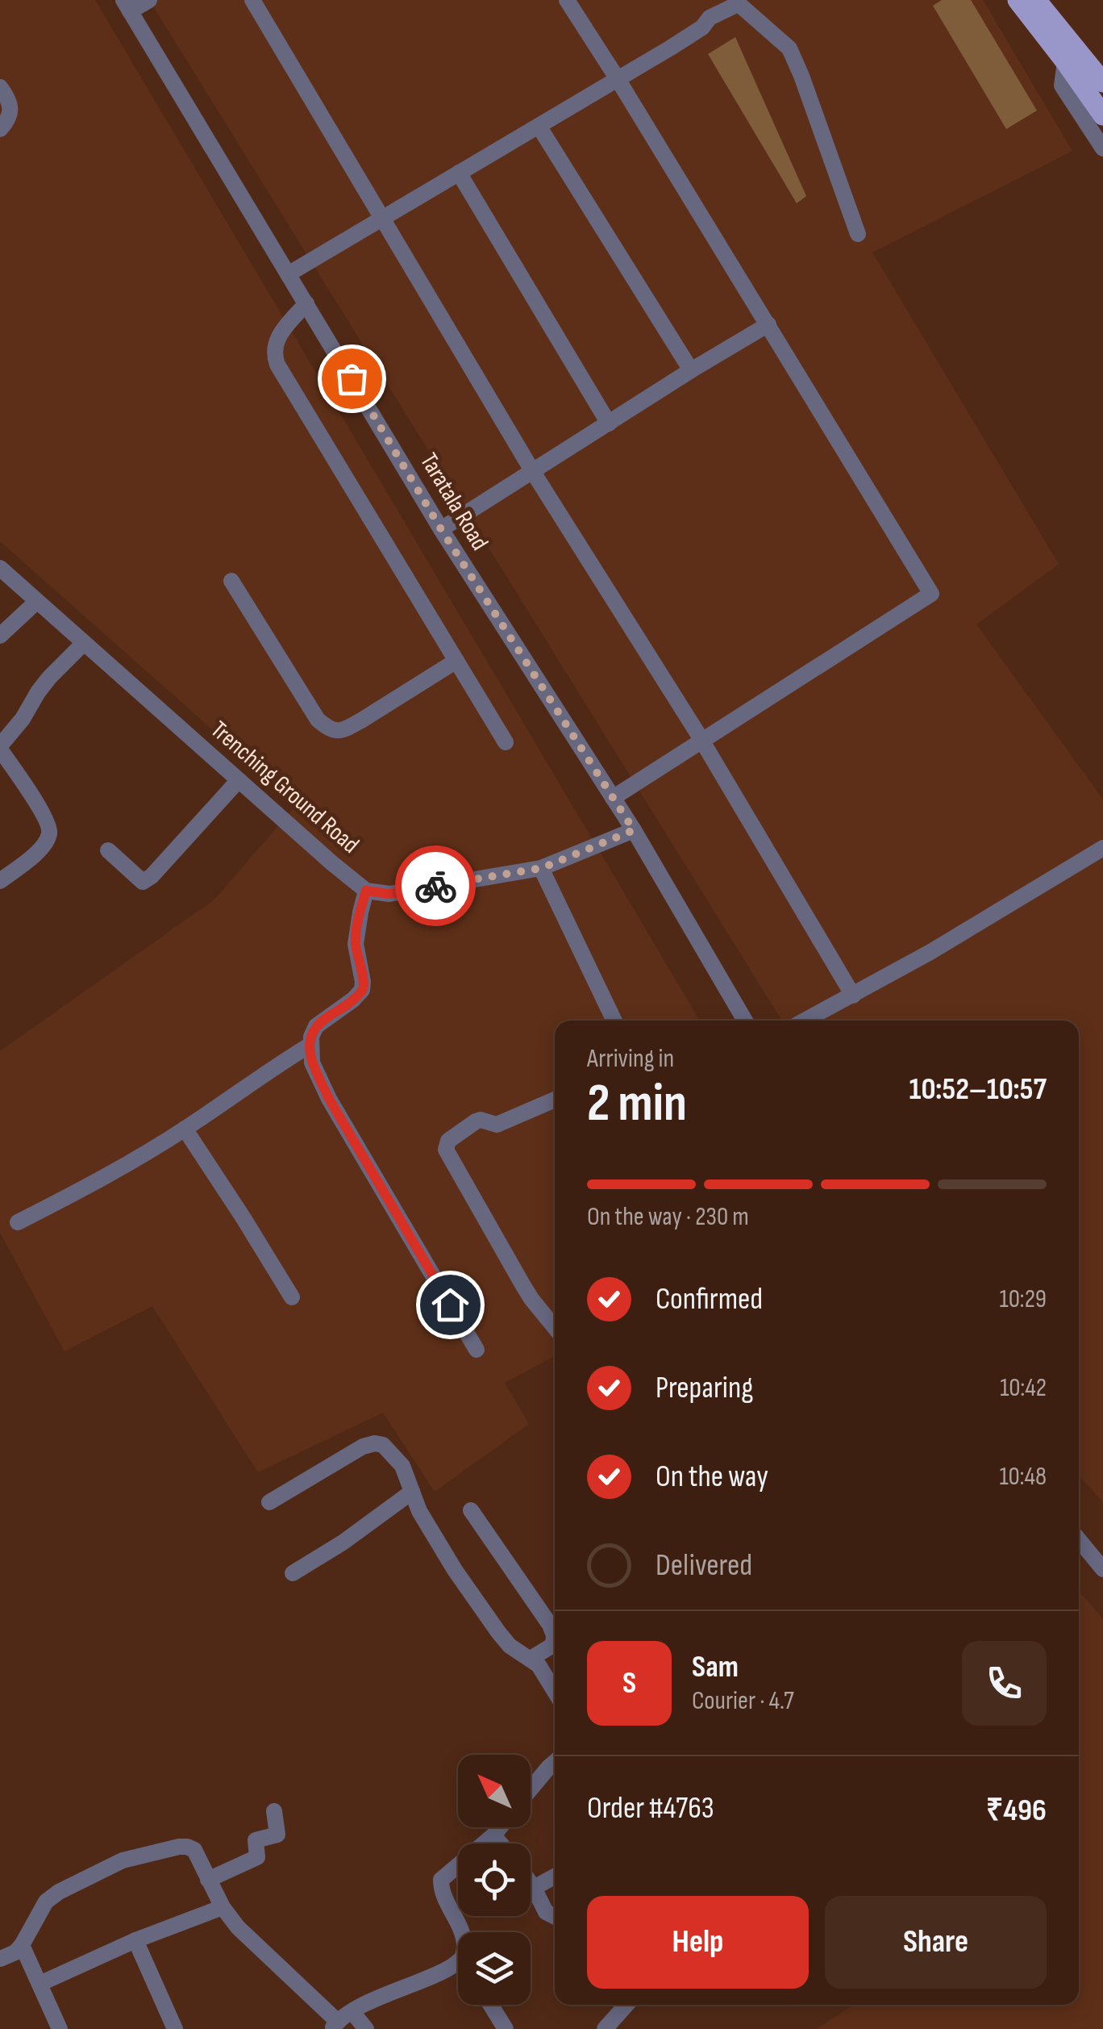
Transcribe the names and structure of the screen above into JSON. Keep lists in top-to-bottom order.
{
  "streets": {
    "street": ["Taratala Road", "Trenching Ground Road"]
  },
  "north": "top left",
  "page": {
    "heading": ["2 min", "Arriving in", "10:52–10:57"],
    "panel": [
      "Sam",
      "Courier · 4.7",
      "Order #4763",
      "₹496"
    ],
    "bar": "On the way · 230 m",
    "list": [
      ["Confirmed", "10:29"],
      ["Preparing", "10:42"],
      ["On the way", "10:48"],
      "Delivered"
    ],
    "round": "S",
    "buttons": ["Help", "Share"]
  }
}
